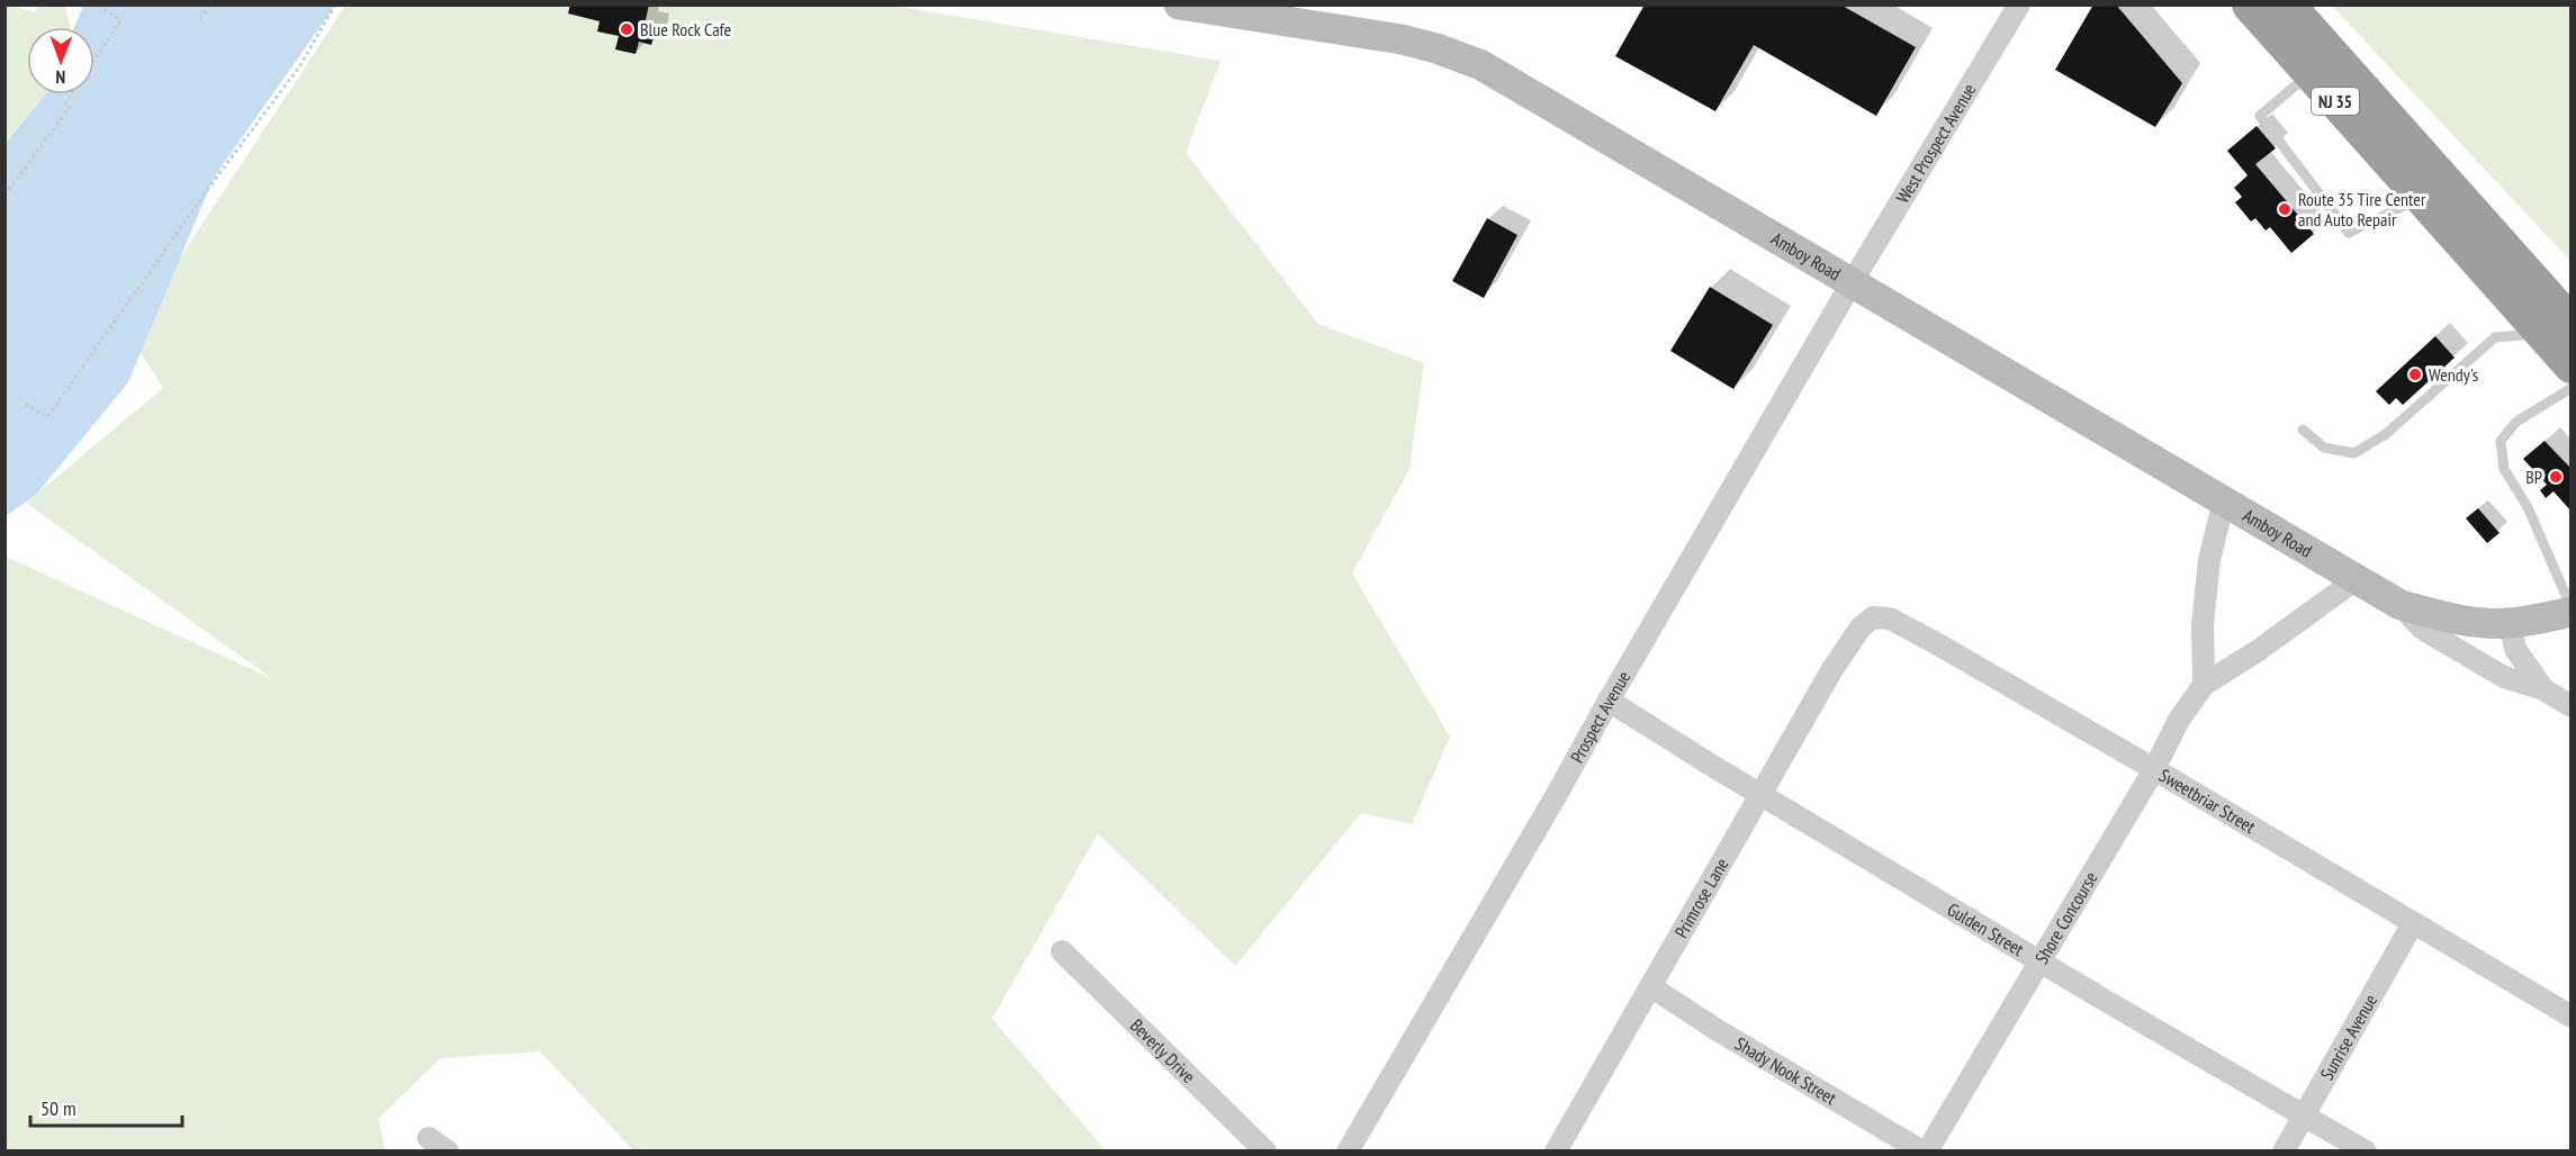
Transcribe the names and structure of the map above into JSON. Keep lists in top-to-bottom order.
{
  "streets": {
    "highway": ["NJ 35"],
    "main road": ["Amboy Road"],
    "street": [
      "West Prospect Avenue",
      "Prospect Avenue",
      "Sweetbriar Street",
      "Primrose Lane",
      "Shore Concourse",
      "Gulden Street",
      "Sunrise Avenue",
      "Beverly Drive",
      "Shady Nook Street"
    ]
  },
  "crossings": [
    ["West Prospect Avenue", "Amboy Road"],
    ["West Prospect Avenue", "Prospect Avenue"],
    ["Amboy Road", "Prospect Avenue"],
    ["Amboy Road", "Shore Concourse"],
    ["Prospect Avenue", "Gulden Street"],
    ["Sweetbriar Street", "Primrose Lane"],
    ["Sweetbriar Street", "Shore Concourse"],
    ["Sweetbriar Street", "Sunrise Avenue"],
    ["Primrose Lane", "Gulden Street"],
    ["Primrose Lane", "Shady Nook Street"],
    ["Shore Concourse", "Gulden Street"],
    ["Shore Concourse", "Shady Nook Street"],
    ["Gulden Street", "Sunrise Avenue"]
  ],
  "places": [
    "Blue Rock Cafe",
    "Route 35 Tire Center and Auto Repair",
    "Wendy's",
    "BP"
  ],
  "scale_bar": "50 m",
  "north": "bottom"
}
